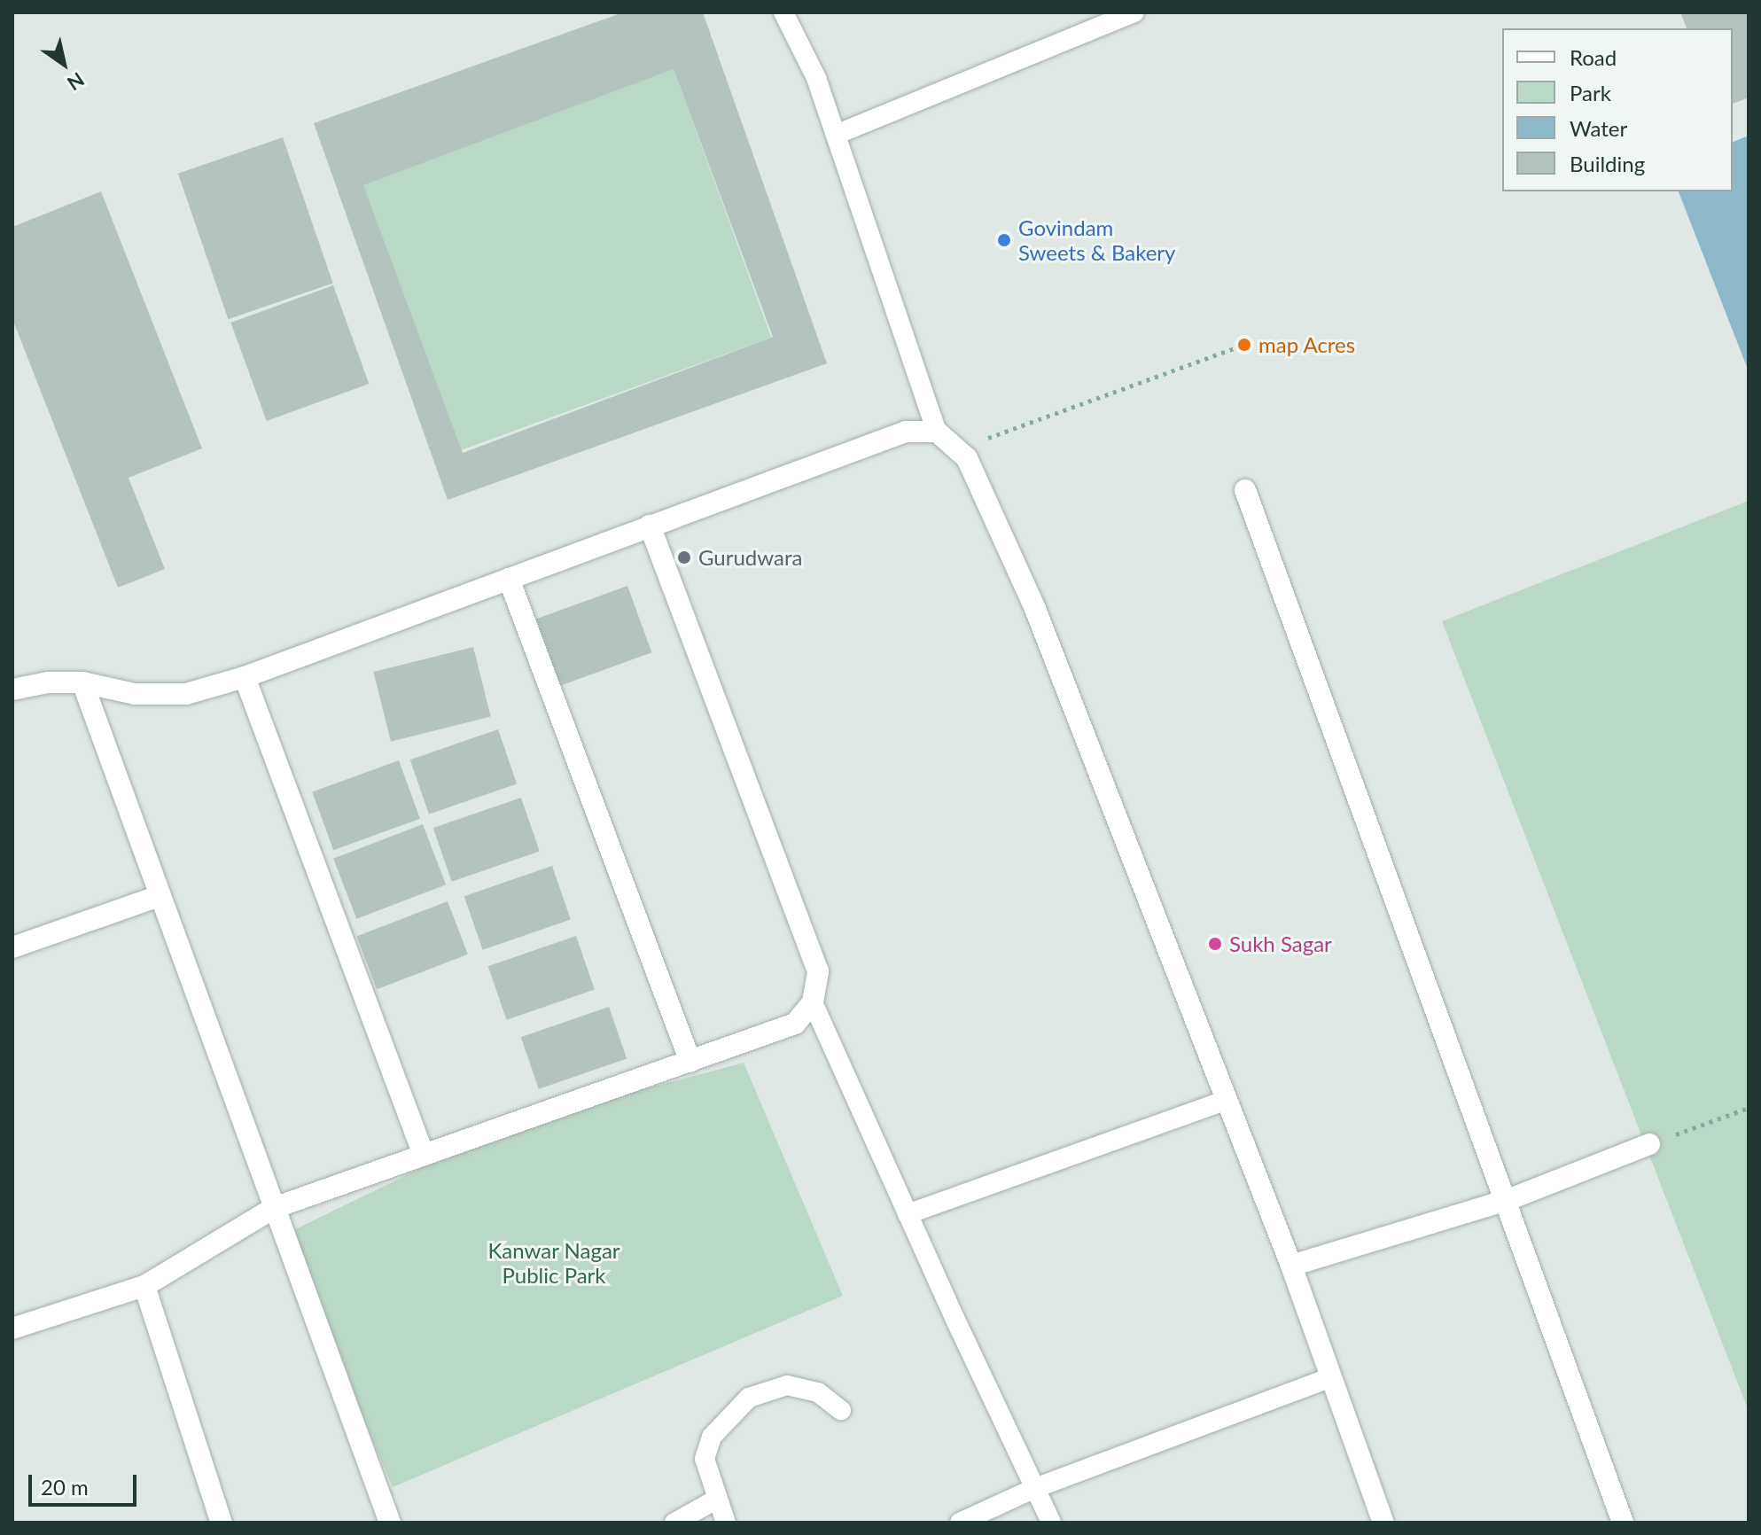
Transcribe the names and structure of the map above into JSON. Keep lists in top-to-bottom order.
{
  "parks": ["Kanwar Nagar Public Park"],
  "places": [
    "Govindam Sweets & Bakery",
    "map Acres",
    "Gurudwara",
    "Sukh Sagar"
  ],
  "legend": [
    "Road",
    "Park",
    "Water",
    "Building"
  ],
  "scale_bar": "20 m",
  "north": "bottom right"
}
